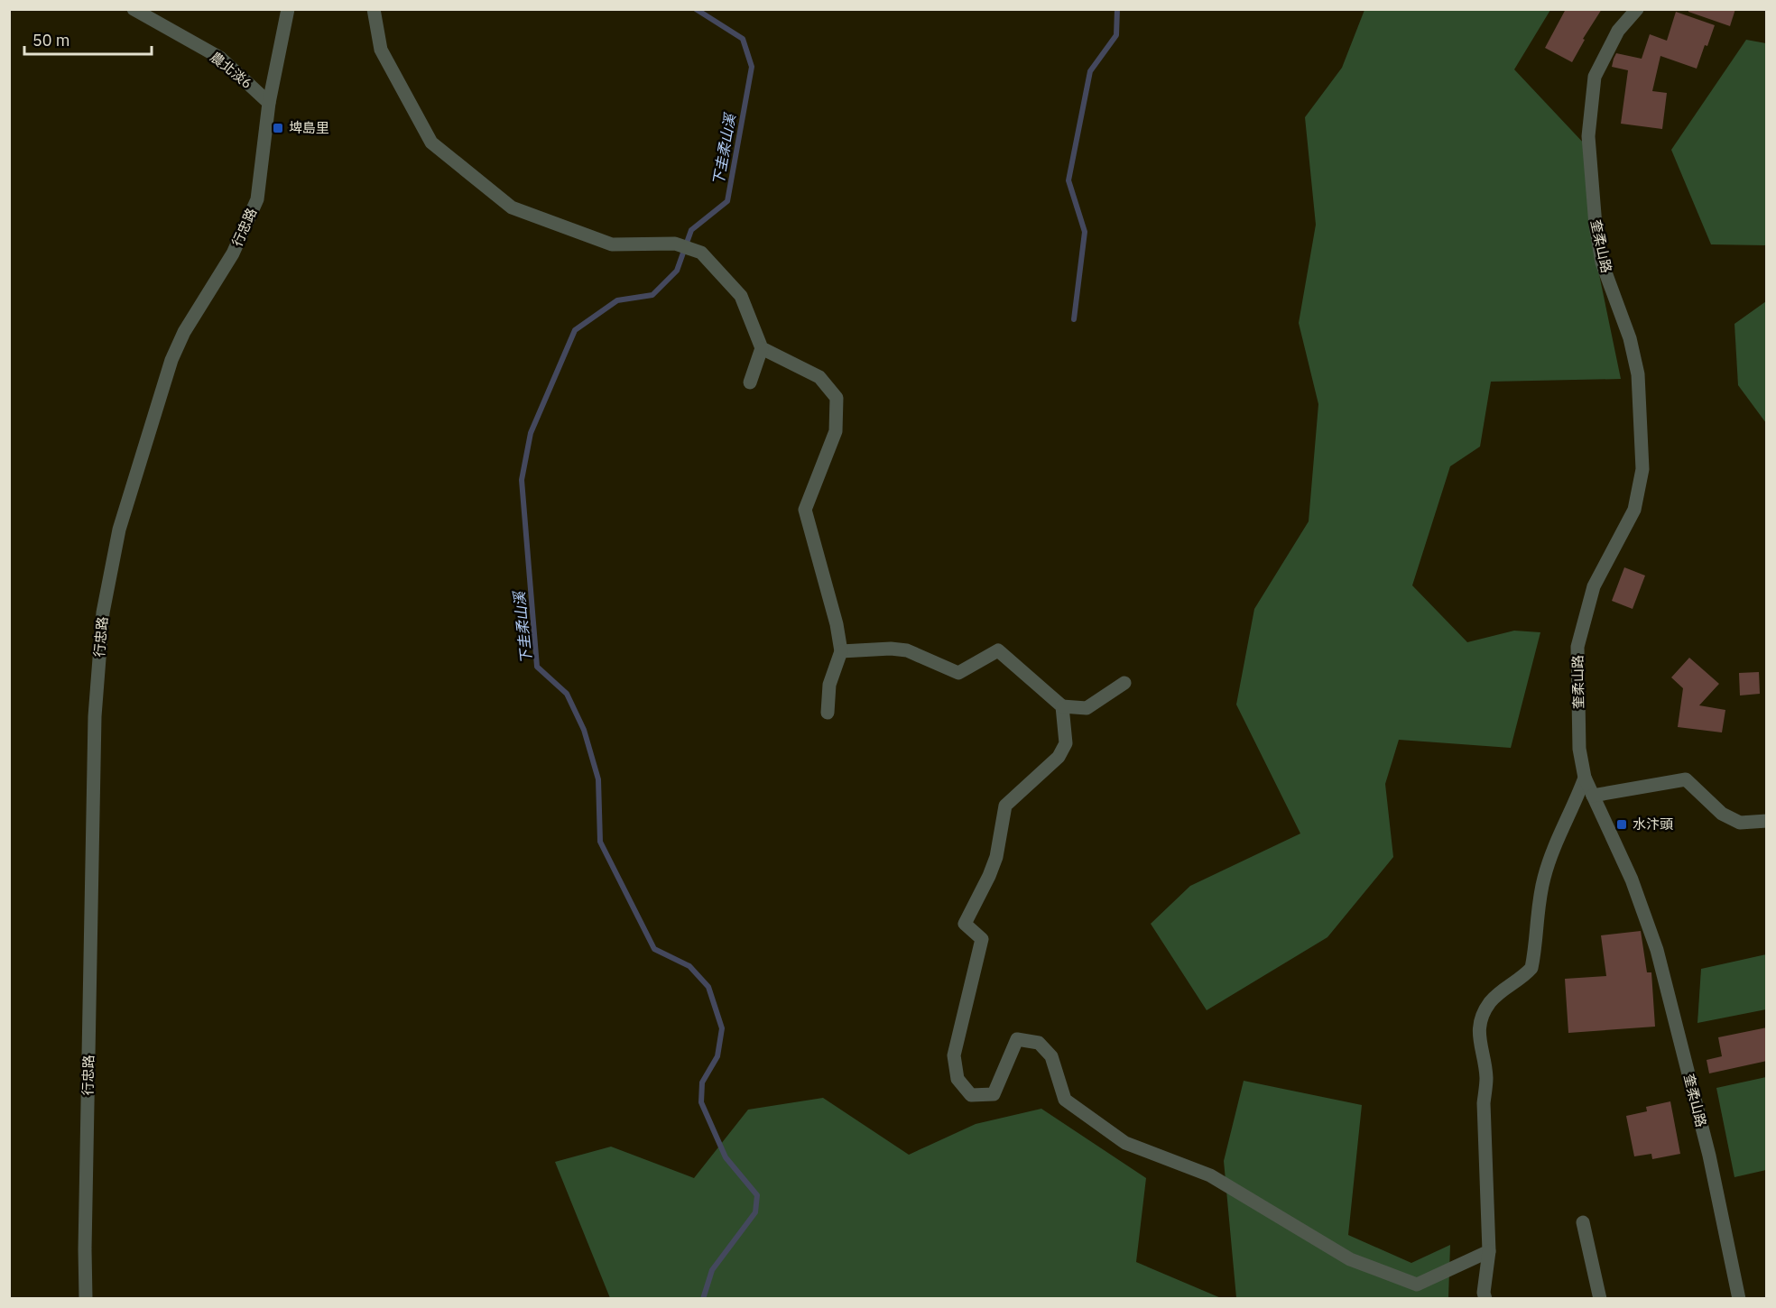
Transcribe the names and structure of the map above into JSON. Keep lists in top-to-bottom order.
{
  "streets": {
    "street": ["農北淡6", "行忠路", "奎柔山路"]
  },
  "crossings": [
    ["農北淡6", "行忠路"]
  ],
  "water": ["下圭柔山溪"],
  "places": {
    "transit": ["埤島里", "水汴頭"]
  },
  "scale_bar": "50 m"
}
